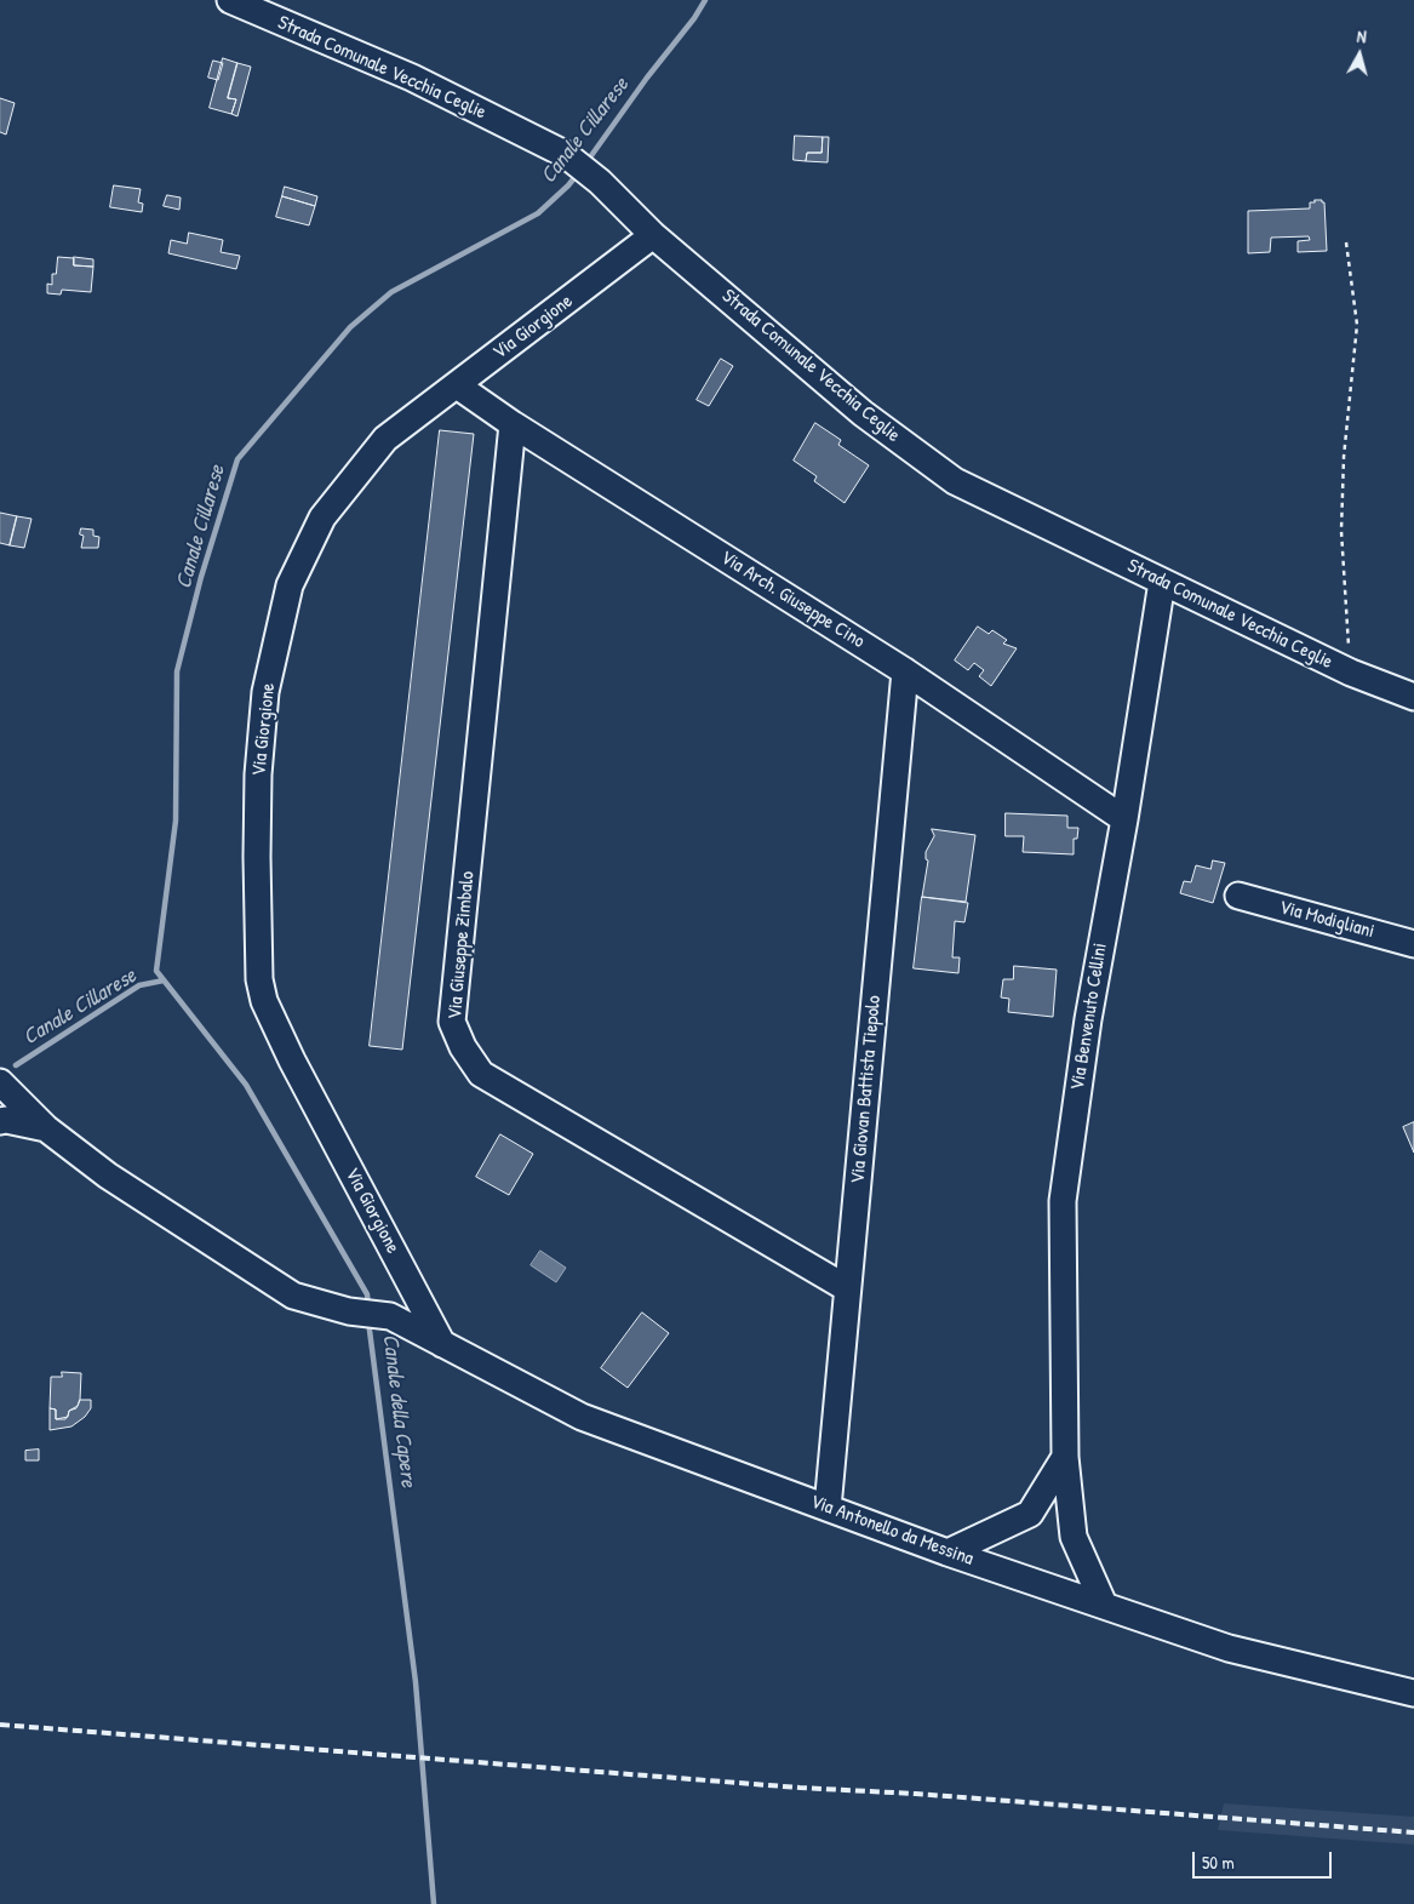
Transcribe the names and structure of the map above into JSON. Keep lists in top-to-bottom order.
{
  "streets": {
    "street": [
      "Strada Comunale Vecchia Ceglie",
      "Via Giorgione",
      "Via Arch. Giuseppe Cino",
      "Via Modigliani",
      "Via Giuseppe Zimbalo",
      "Via Benvenuto Cellini",
      "Via Giovan Battista Tiepolo",
      "Via Antonello da Messina"
    ]
  },
  "crossings": [
    ["Strada Comunale Vecchia Ceglie", "Via Giorgione"],
    ["Strada Comunale Vecchia Ceglie", "Via Benvenuto Cellini"],
    ["Via Giorgione", "Via Arch. Giuseppe Cino"],
    ["Via Giorgione", "Via Antonello da Messina"],
    ["Via Arch. Giuseppe Cino", "Via Giuseppe Zimbalo"],
    ["Via Arch. Giuseppe Cino", "Via Benvenuto Cellini"],
    ["Via Arch. Giuseppe Cino", "Via Giovan Battista Tiepolo"],
    ["Via Giuseppe Zimbalo", "Via Giovan Battista Tiepolo"],
    ["Via Benvenuto Cellini", "Via Antonello da Messina"],
    ["Via Giovan Battista Tiepolo", "Via Antonello da Messina"]
  ],
  "water": ["Canale Cillarese", "Canale della Capere"],
  "scale_bar": "50 m",
  "north": "top"
}
